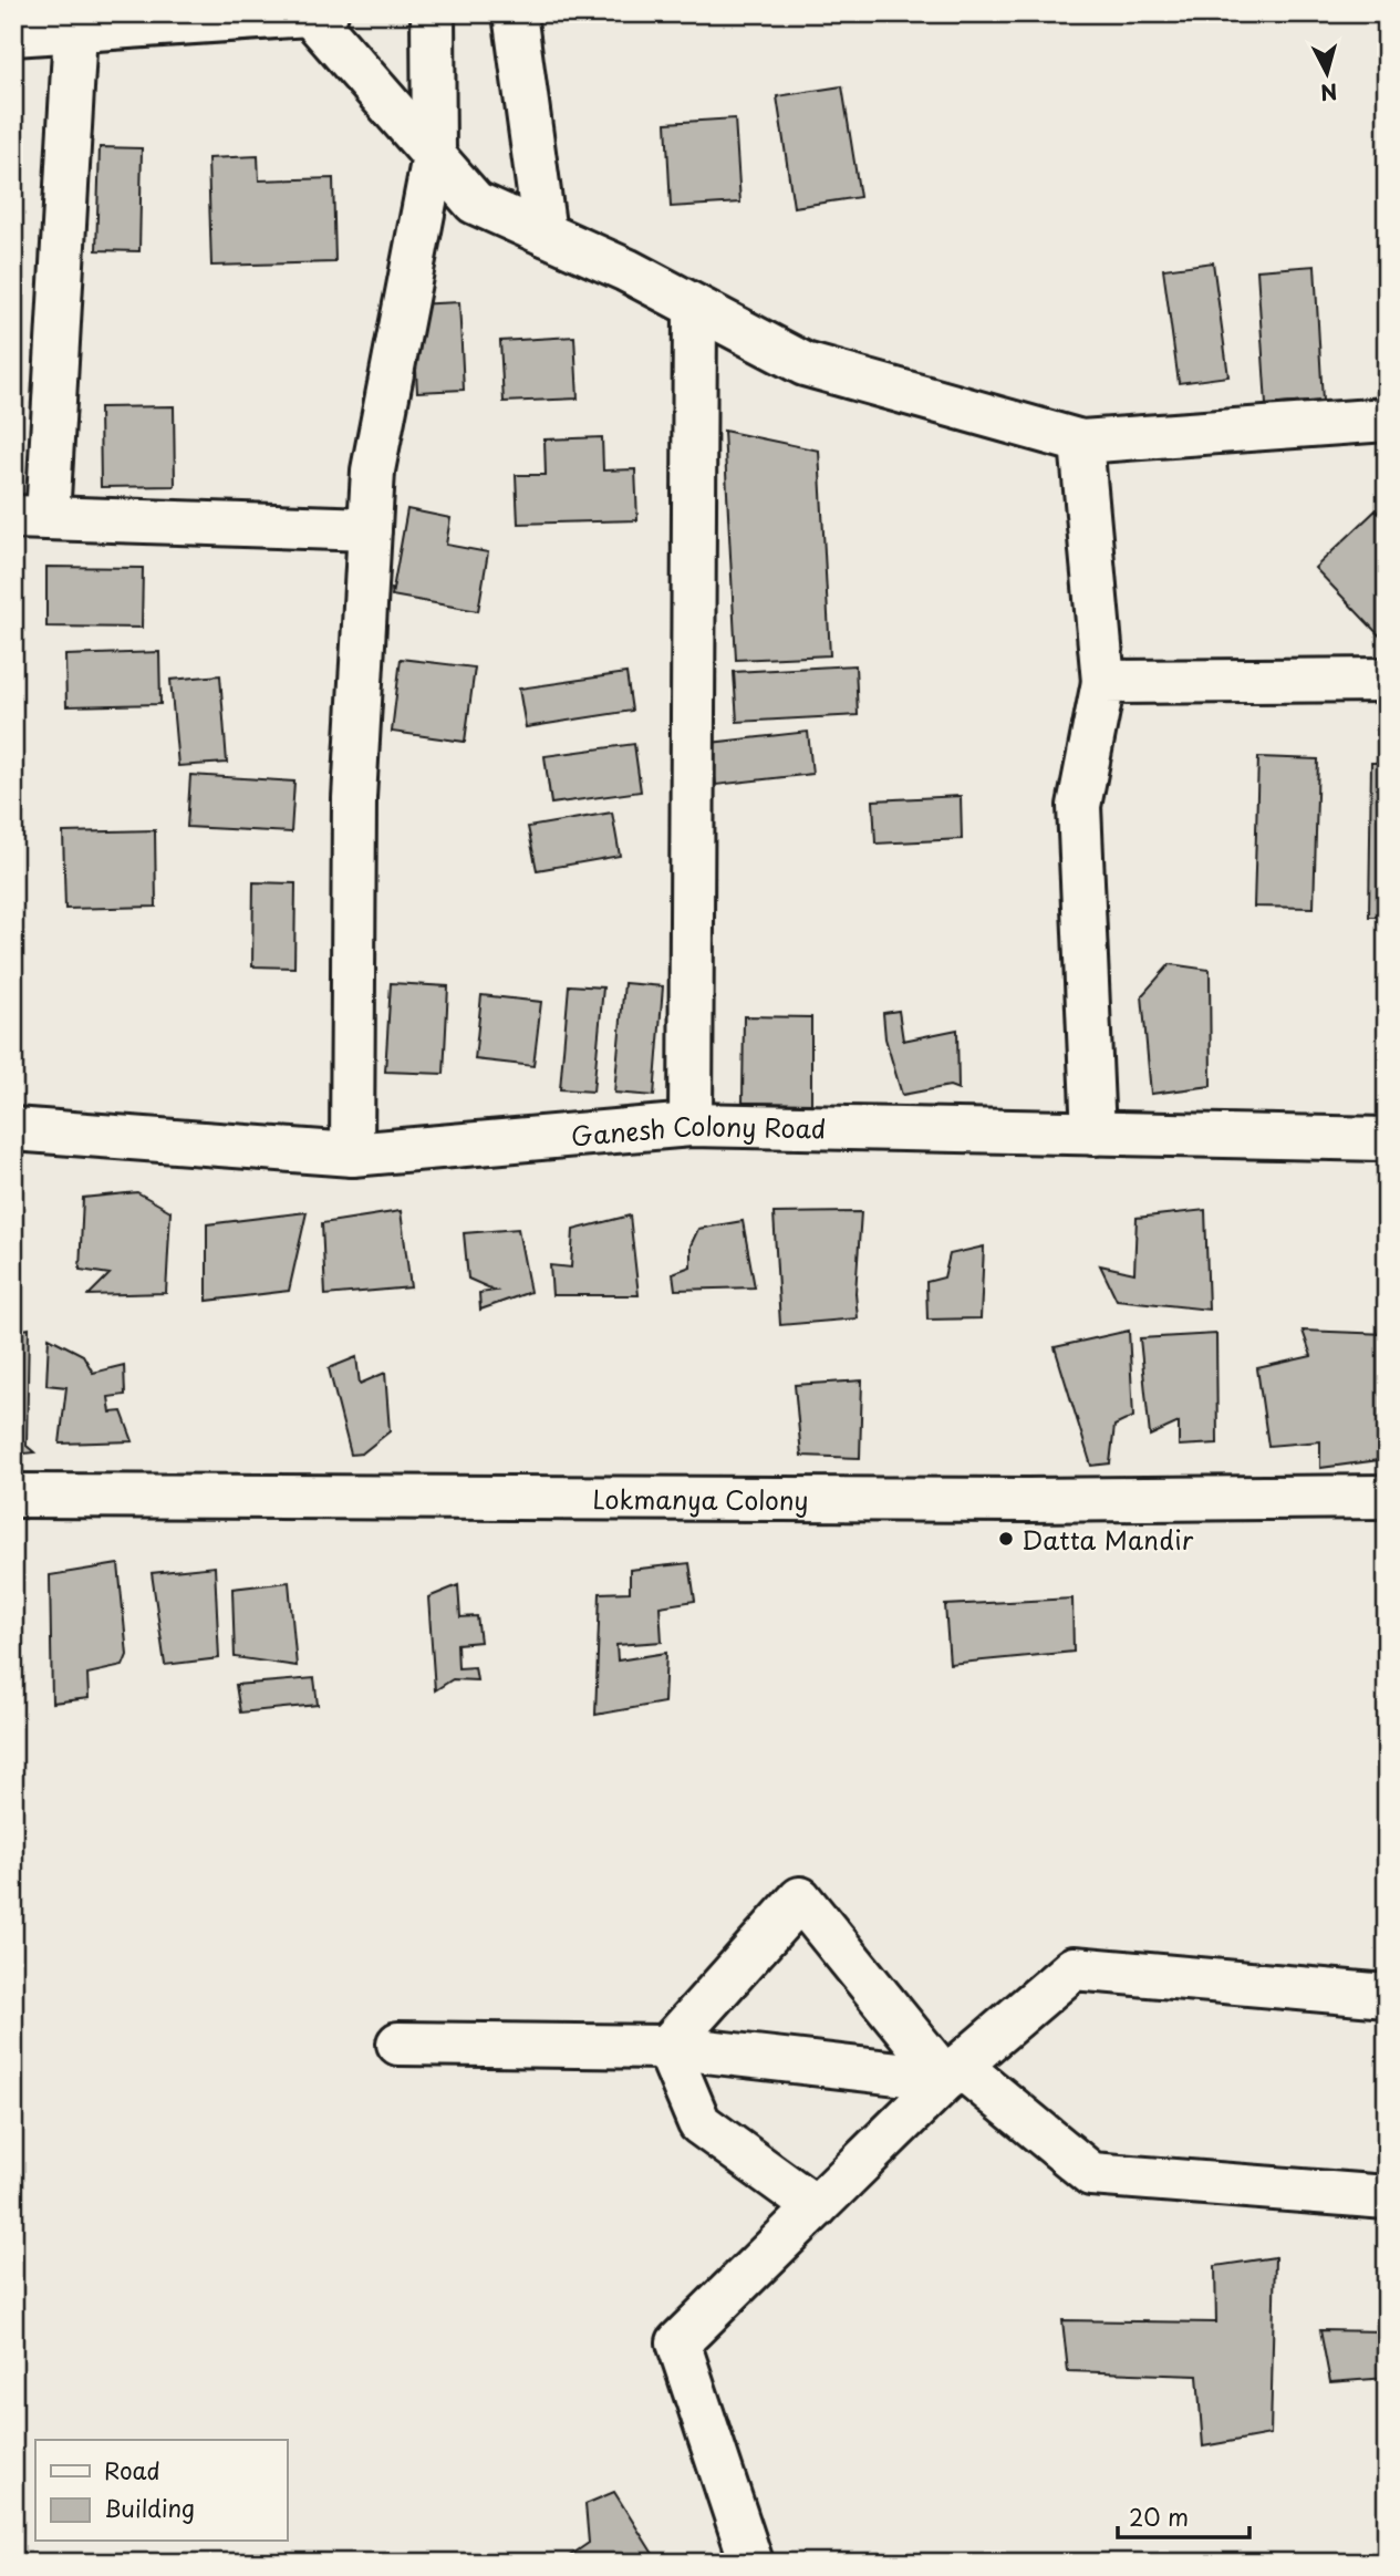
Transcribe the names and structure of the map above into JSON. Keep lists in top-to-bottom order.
{
  "streets": {
    "street": ["Ganesh Colony Road", "Lokmanya Colony"]
  },
  "places": ["Datta Mandir"],
  "legend": ["Road", "Building"],
  "scale_bar": "20 m",
  "north": "bottom"
}
